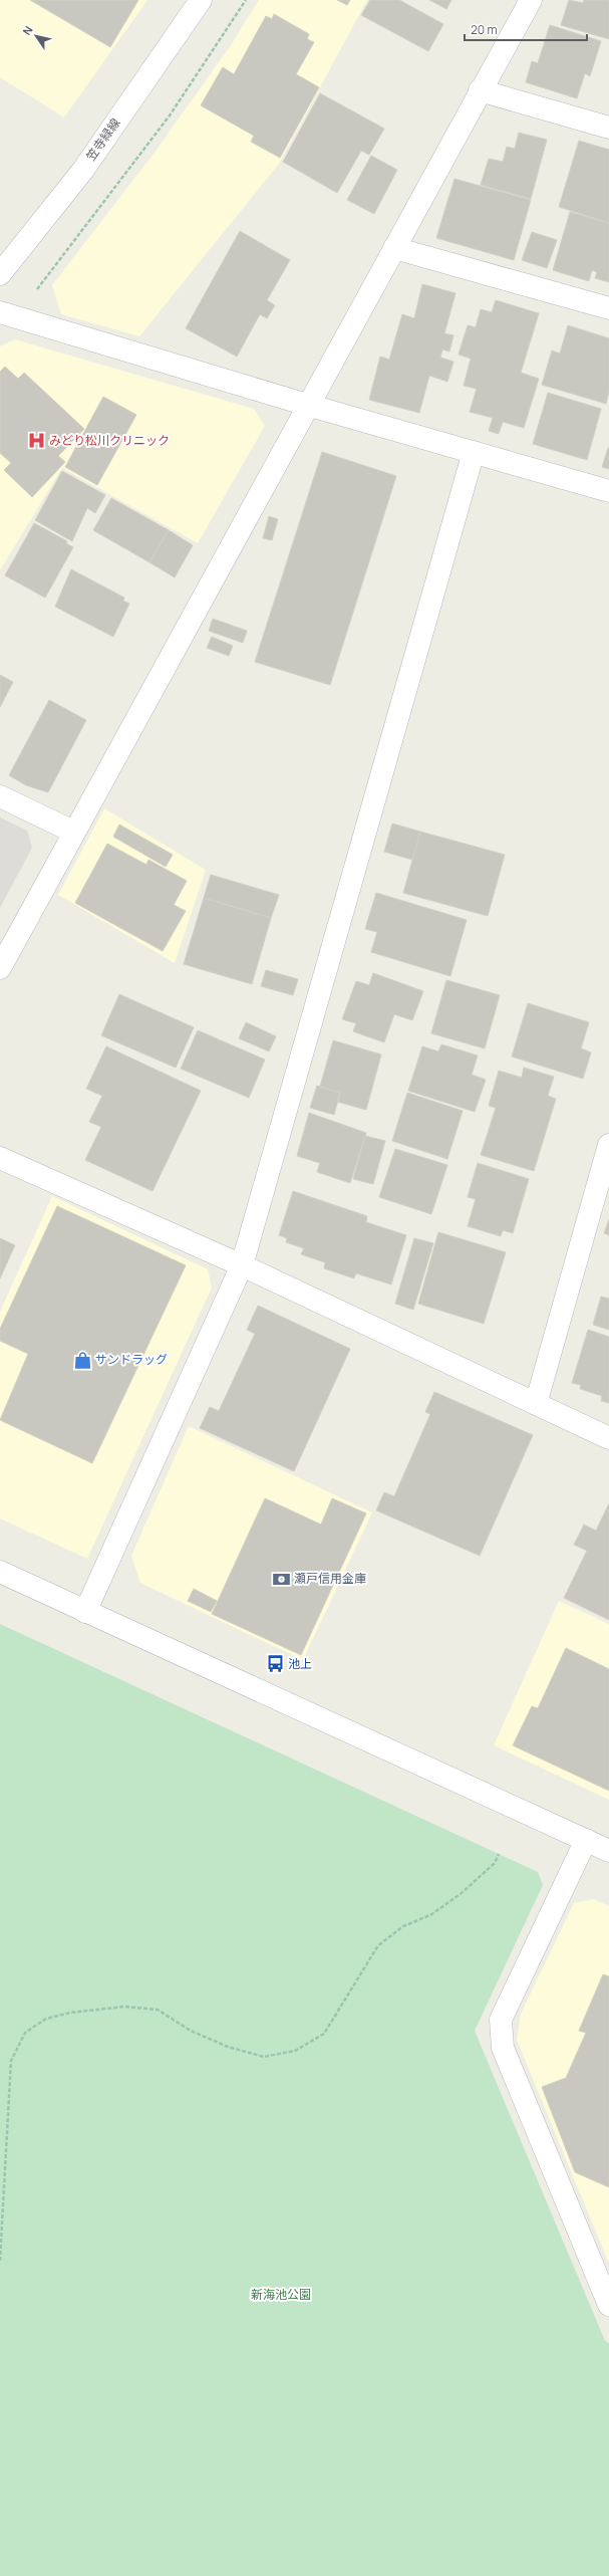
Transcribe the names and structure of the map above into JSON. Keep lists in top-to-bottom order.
{
  "streets": {
    "street": ["笠寺緑線"]
  },
  "parks": ["新海池公園"],
  "places": {
    "hospital": ["みどり松川クリニック"],
    "shop": ["サンドラッグ"],
    "bank": ["瀬戸信用金庫"],
    "bus stop": ["池上"]
  },
  "scale_bar": "20 m",
  "north": "top left"
}
